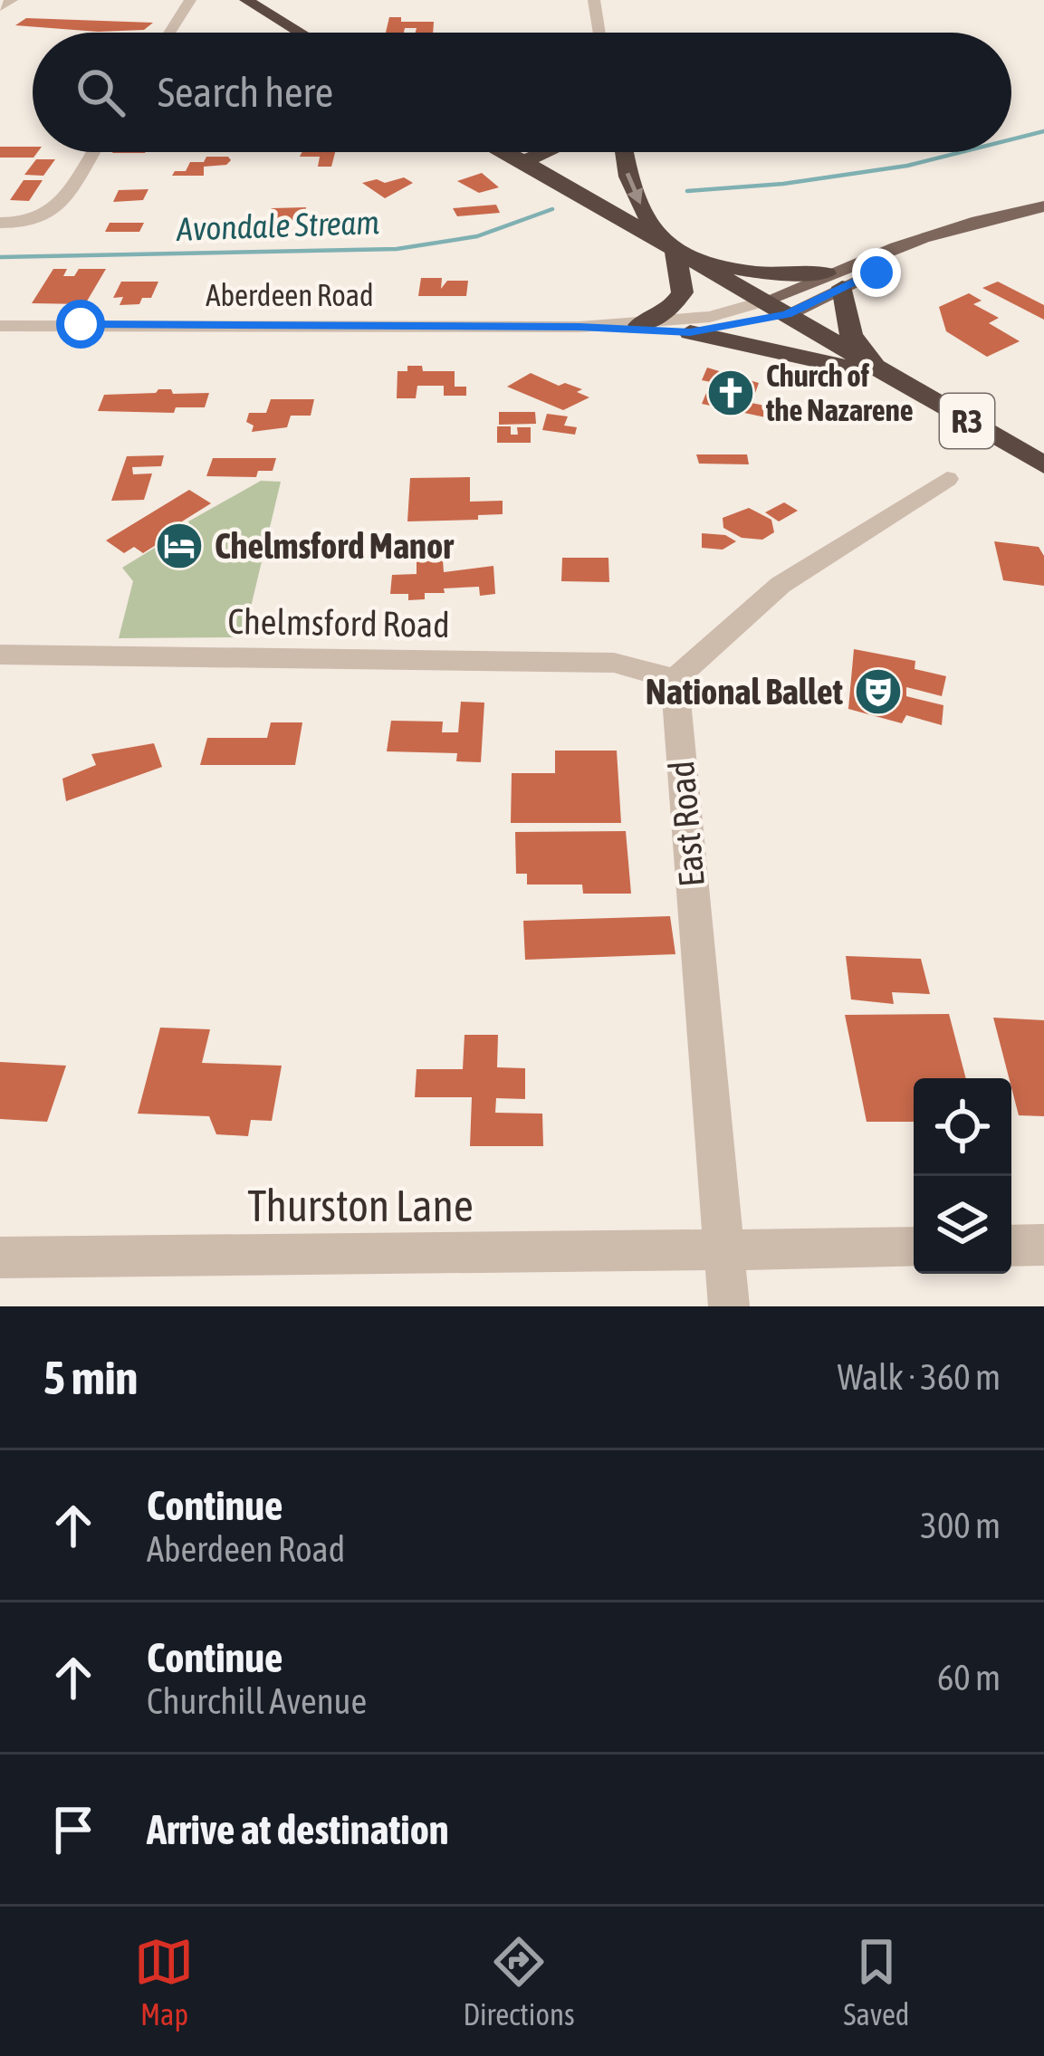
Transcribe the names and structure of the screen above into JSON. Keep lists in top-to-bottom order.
{
  "streets": {
    "highway": ["R3"],
    "street": [
      "Aberdeen Road",
      "Chelmsford Road",
      "East Road",
      "Thurston Lane"
    ]
  },
  "crossings": [
    ["Aberdeen Road", "R3"],
    ["Chelmsford Road", "East Road"],
    ["East Road", "Thurston Lane"]
  ],
  "water": ["Avondale Stream"],
  "places": {
    "church": ["Church of the Nazarene"],
    "hotel": ["Chelmsford Manor"],
    "theatre": ["National Ballet"]
  },
  "page": {
    "search": "Search here",
    "heading": ["5 min", "Walk · 360 m"],
    "list": [
      ["Continue", "Aberdeen Road", "300 m"],
      ["Continue", "Churchill Avenue", "60 m"],
      "Arrive at destination"
    ],
    "nav": ["Map", "Directions", "Saved"]
  }
}
